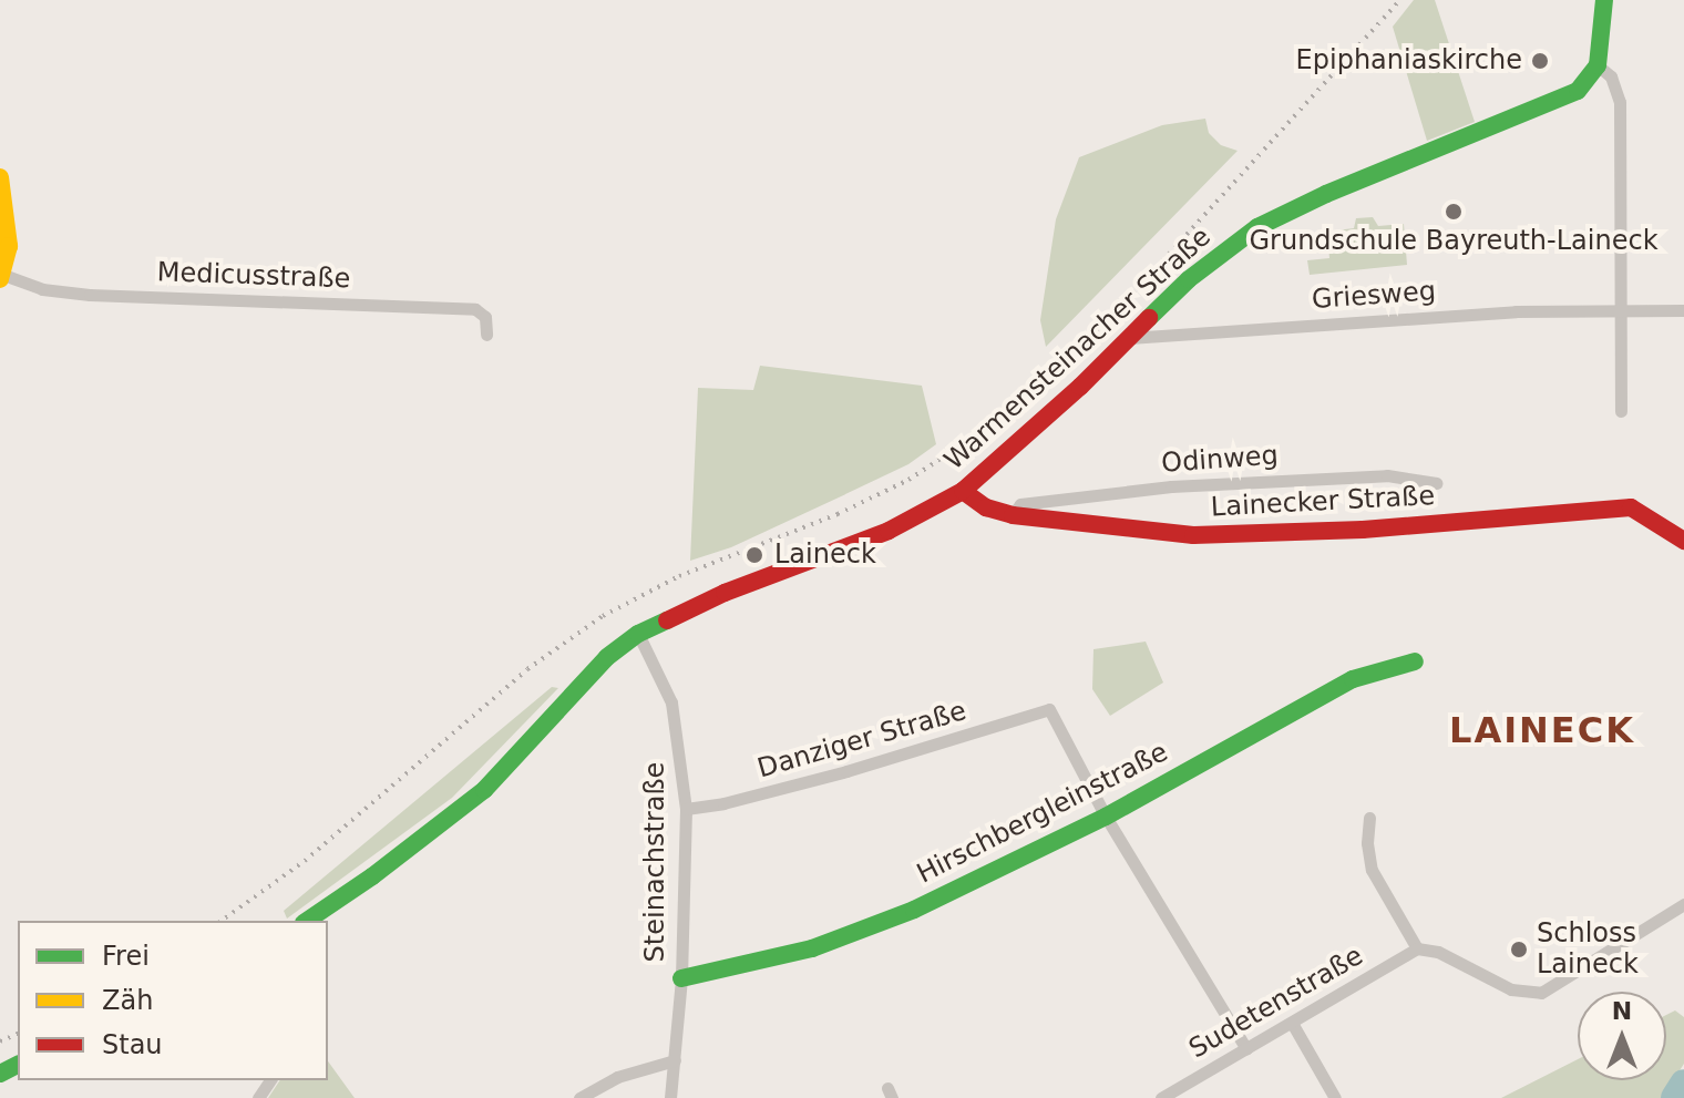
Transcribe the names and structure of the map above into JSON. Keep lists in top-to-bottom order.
{
  "streets": {
    "street": [
      "Medicusstraße",
      "Griesweg",
      "Warmensteinacher Straße",
      "Odinweg",
      "Lainecker Straße",
      "Danziger Straße",
      "Hirschbergleinstraße",
      "Steinachstraße",
      "Sudetenstraße"
    ]
  },
  "crossings": [
    ["Griesweg", "Warmensteinacher Straße"],
    ["Warmensteinacher Straße", "Lainecker Straße"],
    ["Warmensteinacher Straße", "Steinachstraße"],
    ["Odinweg", "Lainecker Straße"],
    ["Danziger Straße", "Hirschbergleinstraße"],
    ["Danziger Straße", "Steinachstraße"],
    ["Hirschbergleinstraße", "Steinachstraße"]
  ],
  "districts": ["LAINECK"],
  "places": [
    "Epiphaniaskirche",
    "Grundschule Bayreuth-Laineck",
    "Laineck",
    "Schloss Laineck"
  ],
  "legend": ["Frei", "Zäh", "Stau"],
  "north": "top"
}
